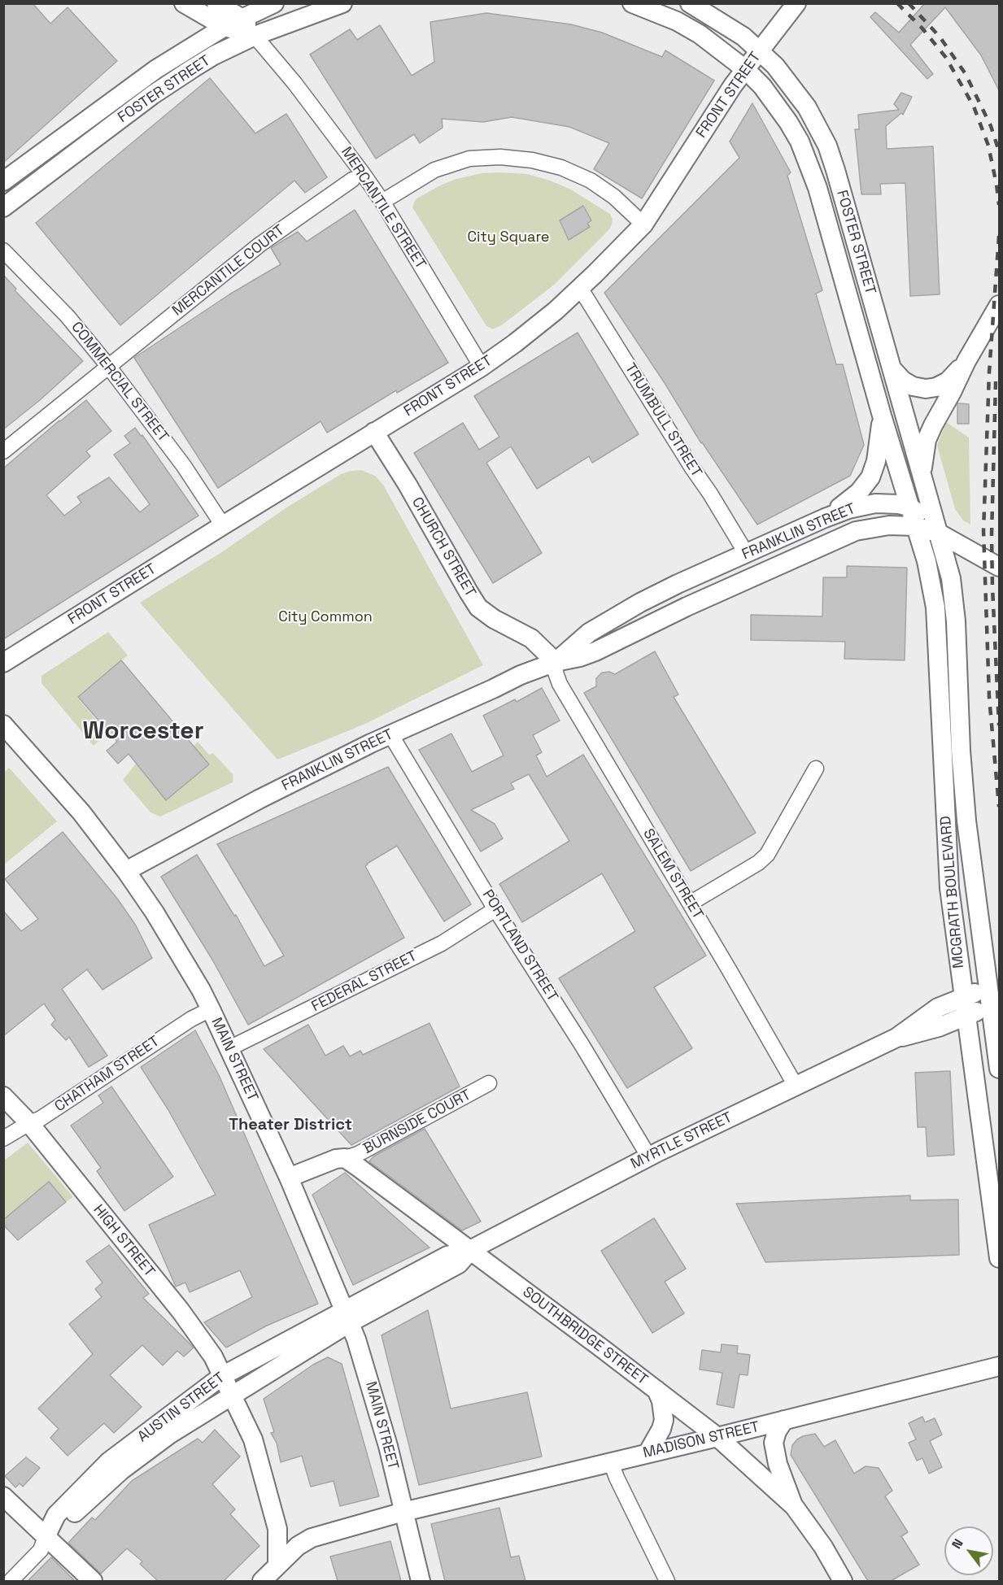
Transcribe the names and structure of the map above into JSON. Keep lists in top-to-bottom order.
{
  "streets": {
    "main road": [
      "FOSTER STREET",
      "FRONT STREET",
      "FRANKLIN STREET",
      "CHURCH STREET",
      "MCGRATH BOULEVARD",
      "MAIN STREET",
      "MYRTLE STREET",
      "HIGH STREET",
      "SOUTHBRIDGE STREET",
      "AUSTIN STREET",
      "MADISON STREET"
    ],
    "street": [
      "MERCANTILE STREET",
      "MERCANTILE COURT",
      "COMMERCIAL STREET",
      "TRUMBULL STREET",
      "SALEM STREET",
      "PORTLAND STREET",
      "FEDERAL STREET",
      "CHATHAM STREET",
      "BURNSIDE COURT"
    ]
  },
  "crossings": [
    ["FOSTER STREET", "FRONT STREET"],
    ["FOSTER STREET", "MERCANTILE STREET"],
    ["FOSTER STREET", "FRANKLIN STREET"],
    ["FOSTER STREET", "MCGRATH BOULEVARD"],
    ["FRONT STREET", "MERCANTILE STREET"],
    ["FRONT STREET", "COMMERCIAL STREET"],
    ["FRONT STREET", "TRUMBULL STREET"],
    ["FRONT STREET", "CHURCH STREET"],
    ["MERCANTILE COURT", "COMMERCIAL STREET"],
    ["TRUMBULL STREET", "FRANKLIN STREET"],
    ["FRANKLIN STREET", "CHURCH STREET"],
    ["FRANKLIN STREET", "SALEM STREET"],
    ["FRANKLIN STREET", "MCGRATH BOULEVARD"],
    ["FRANKLIN STREET", "PORTLAND STREET"],
    ["FRANKLIN STREET", "MAIN STREET"],
    ["CHURCH STREET", "SALEM STREET"],
    ["SALEM STREET", "MYRTLE STREET"],
    ["MCGRATH BOULEVARD", "MYRTLE STREET"],
    ["PORTLAND STREET", "FEDERAL STREET"],
    ["PORTLAND STREET", "MYRTLE STREET"],
    ["FEDERAL STREET", "MAIN STREET"],
    ["MAIN STREET", "CHATHAM STREET"],
    ["MAIN STREET", "MYRTLE STREET"],
    ["MAIN STREET", "AUSTIN STREET"],
    ["MAIN STREET", "MADISON STREET"],
    ["CHATHAM STREET", "HIGH STREET"],
    ["BURNSIDE COURT", "SOUTHBRIDGE STREET"],
    ["MYRTLE STREET", "SOUTHBRIDGE STREET"],
    ["MYRTLE STREET", "AUSTIN STREET"],
    ["HIGH STREET", "AUSTIN STREET"],
    ["HIGH STREET", "MADISON STREET"],
    ["SOUTHBRIDGE STREET", "MADISON STREET"]
  ],
  "districts": ["Worcester", "Theater District"],
  "parks": ["City Square", "City Common"],
  "north": "top left"
}
